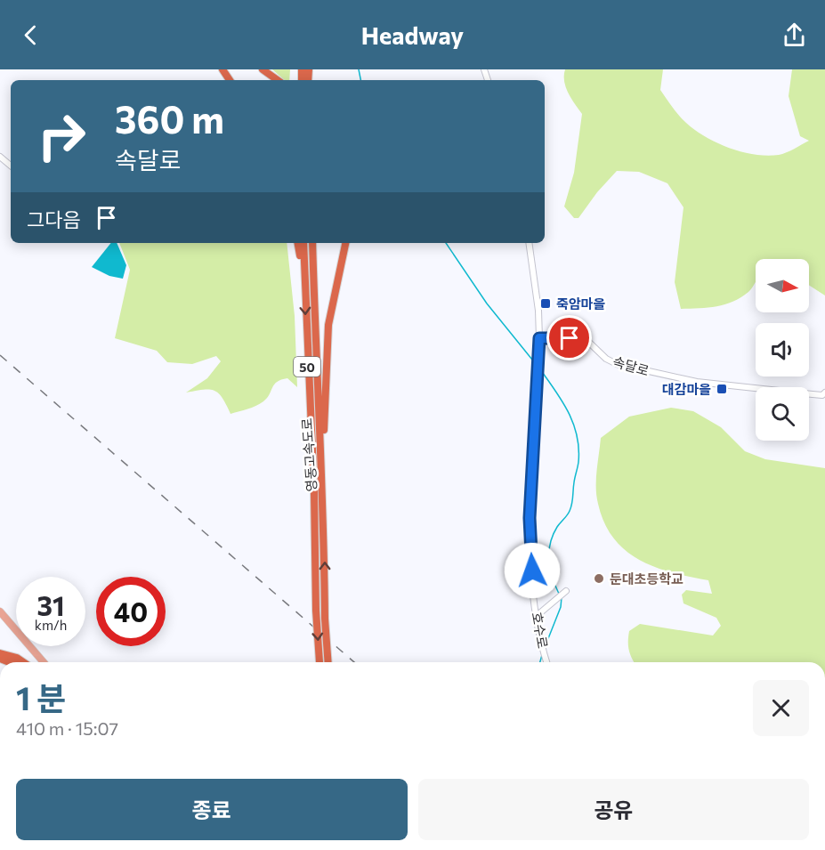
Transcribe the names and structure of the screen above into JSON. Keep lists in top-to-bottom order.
{
  "streets": {
    "highway": ["50", "영동고속도로"],
    "street": ["속달로", "호수로"]
  },
  "crossings": [
    ["속달로", "호수로"]
  ],
  "places": {
    "transit": ["죽암마을", "대감마을"],
    "other": ["둔대초등학교"]
  },
  "north": "right",
  "page": {
    "header": "Headway",
    "turn": ["360 m", "속달로"],
    "then": "그다음",
    "speed": "31 km/h",
    "limit": "40",
    "heading": ["1 분", "410 m · 15:07"],
    "buttons": ["종료", "공유"]
  }
}
